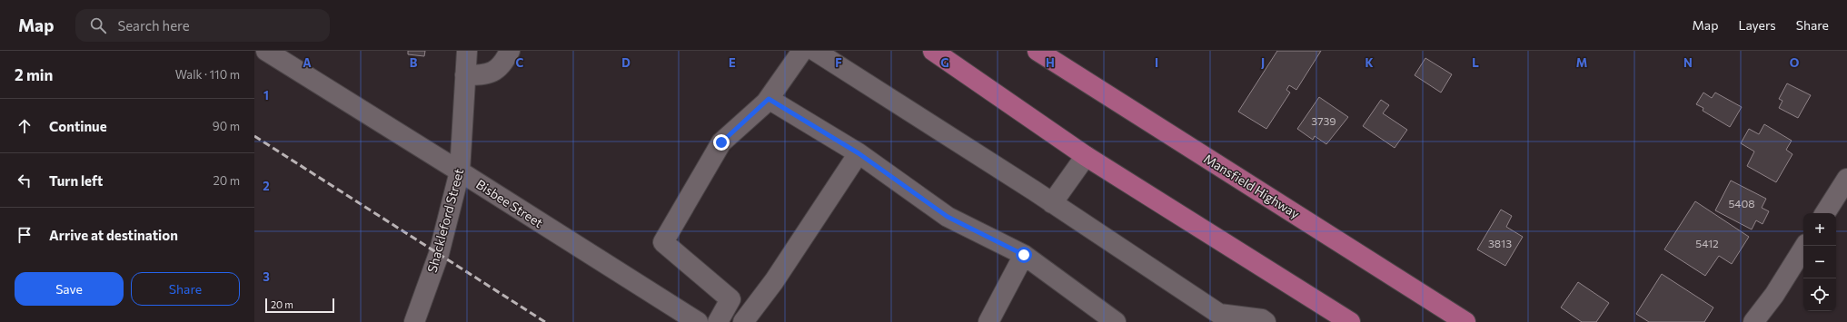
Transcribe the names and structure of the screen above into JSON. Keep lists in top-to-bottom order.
{
  "streets": {
    "main road": ["Mansfield Highway"],
    "street": ["Bisbee Street", "Shackleford Street"]
  },
  "crossings": [
    ["Bisbee Street", "Shackleford Street"]
  ],
  "house_numbers": [
    "3739",
    "5408",
    "3813",
    "5412"
  ],
  "scale_bar": "20 m",
  "page": {
    "header": "Map",
    "search": "Search here",
    "nav": ["Map", "Layers", "Share"],
    "heading": ["2 min", "Walk · 110 m"],
    "list": [
      ["Continue", "90 m"],
      ["Turn left", "20 m"],
      "Arrive at destination"
    ],
    "map_buttons": ["+", "−"],
    "buttons": ["Save", "Share"],
    "scale": "20 m"
  },
  "grid": {
    "columns": [
      "A",
      "B",
      "C",
      "D",
      "E",
      "F",
      "G",
      "H",
      "I",
      "J",
      "K",
      "L",
      "M",
      "N",
      "O"
    ],
    "rows": ["1", "2", "3"]
  }
}
